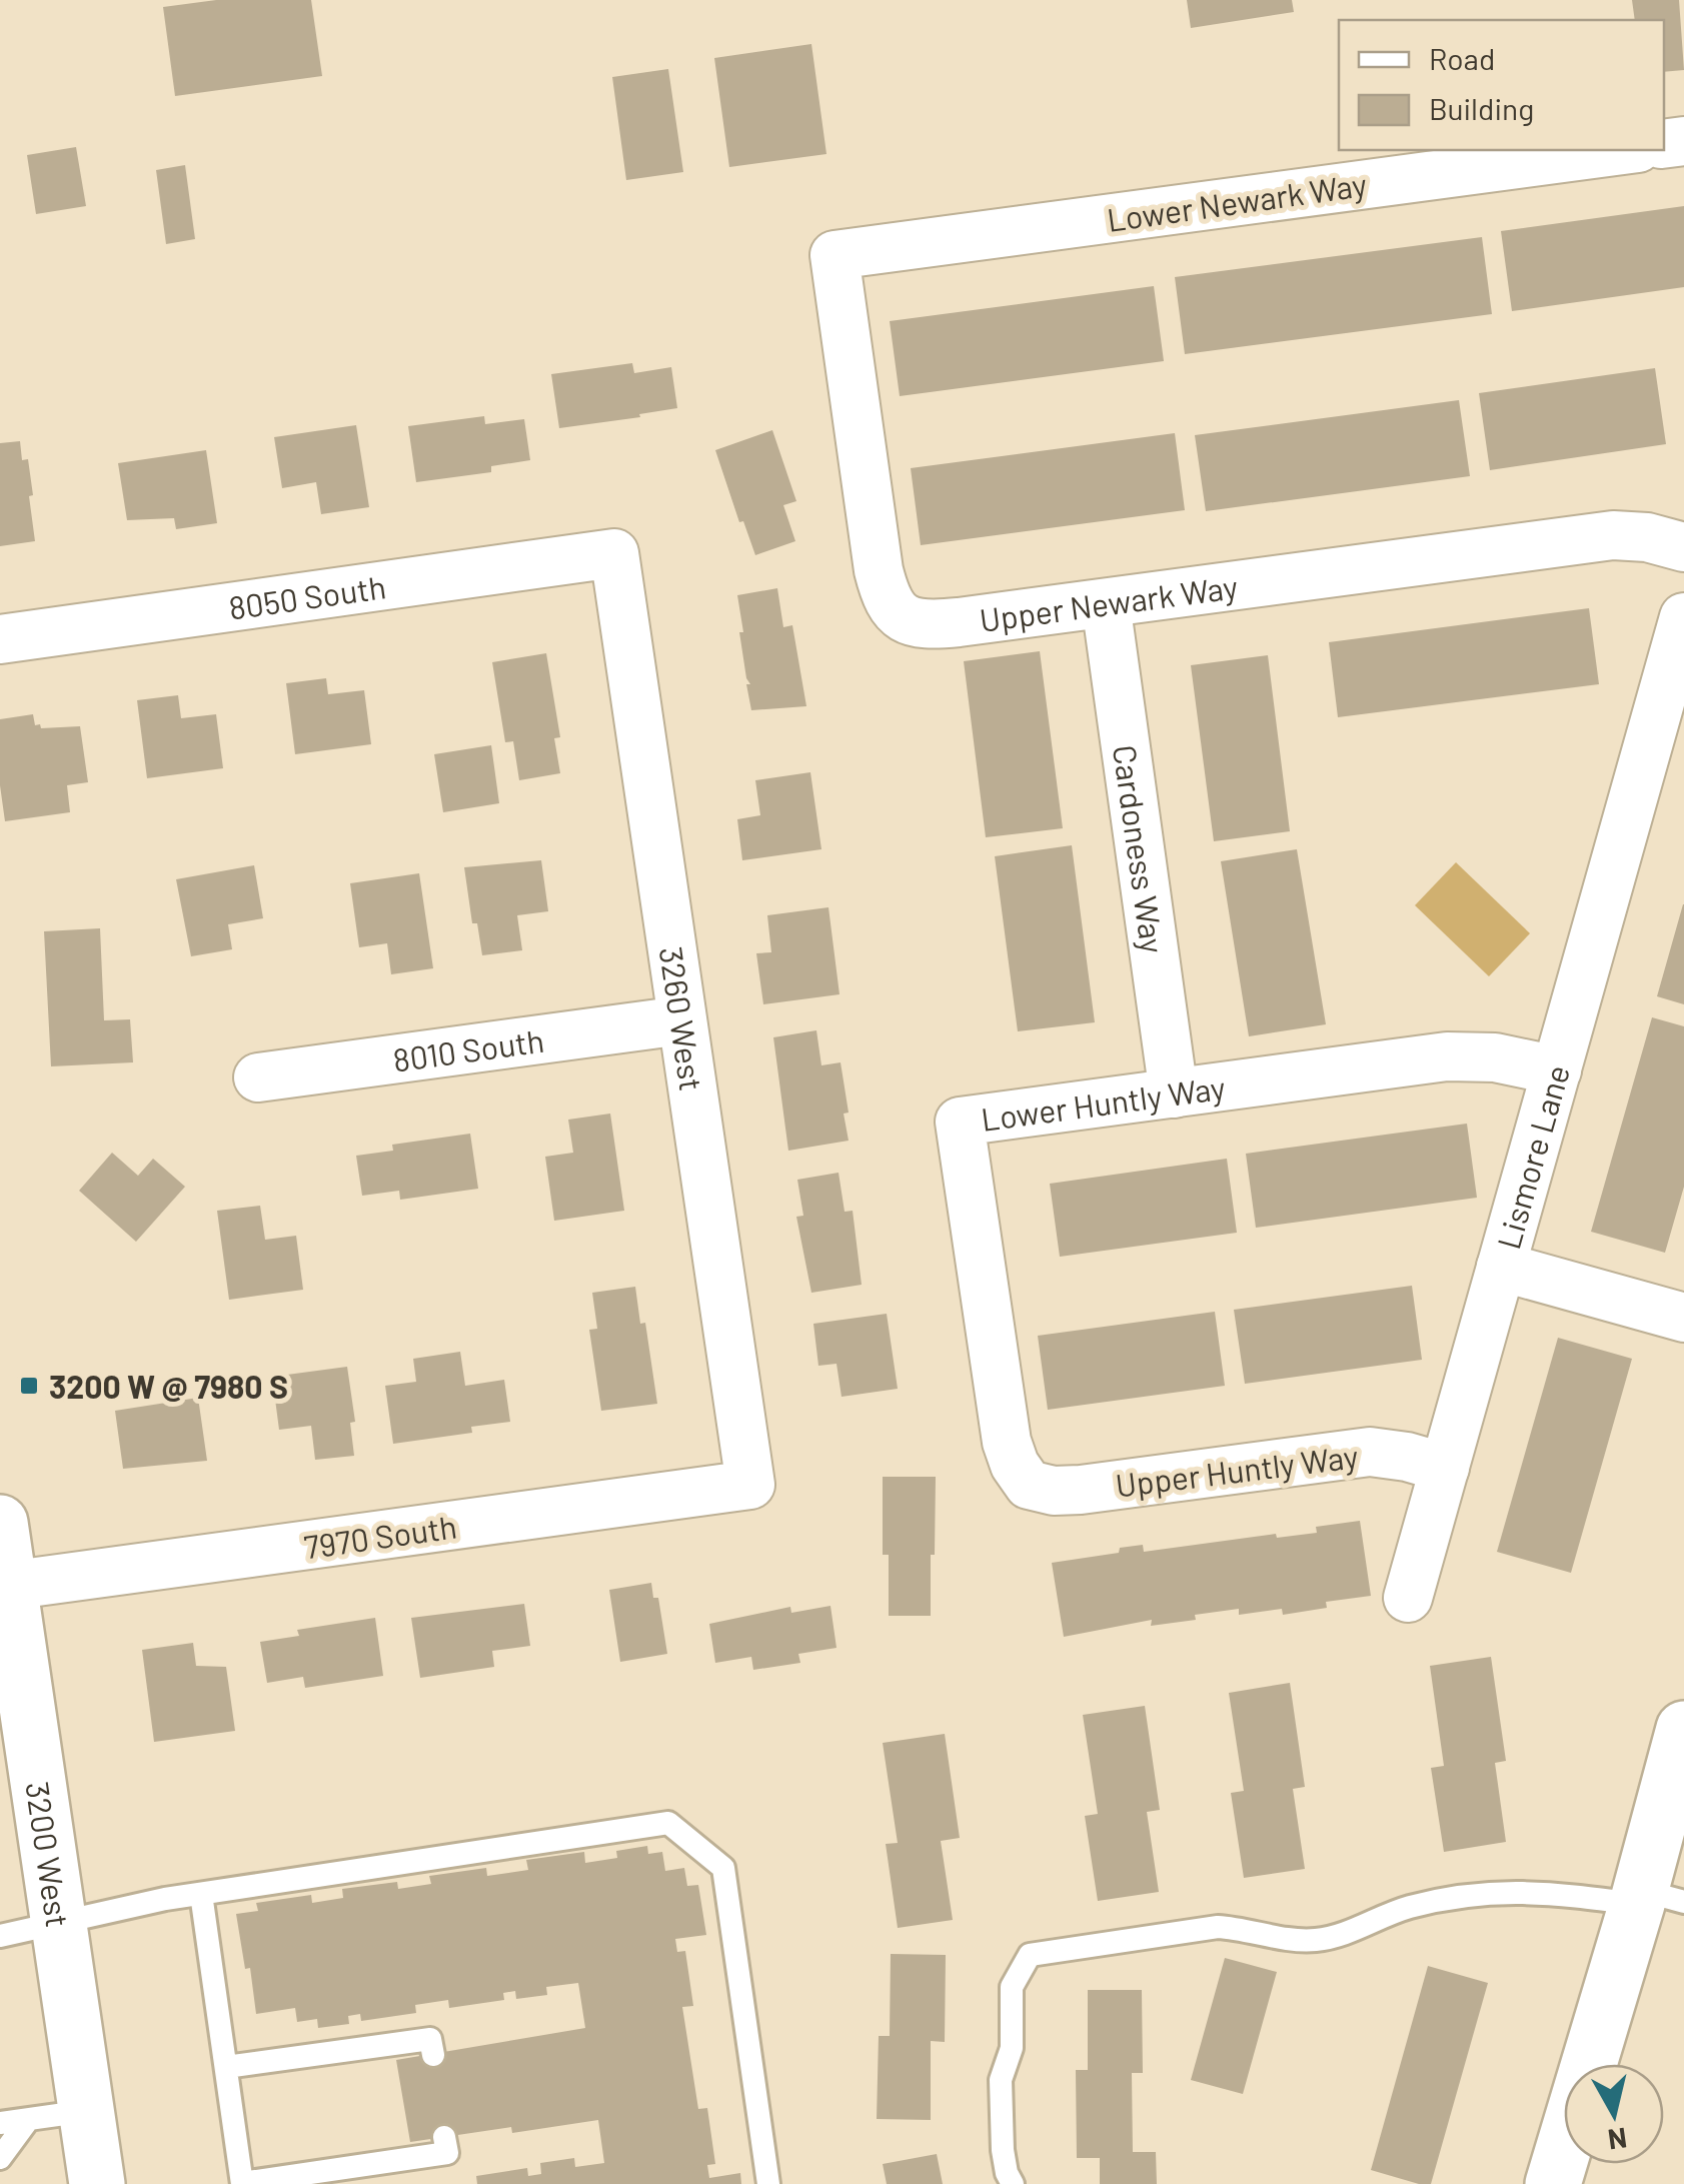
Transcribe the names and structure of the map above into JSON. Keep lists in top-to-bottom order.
{
  "streets": {
    "street": [
      "Lower Newark Way",
      "8050 South",
      "Upper Newark Way",
      "Cardoness Way",
      "3260 West",
      "8010 South",
      "Lower Huntly Way",
      "Lismore Lane",
      "Upper Huntly Way",
      "7970 South",
      "3200 West"
    ]
  },
  "crossings": [
    ["Lower Newark Way", "Upper Newark Way"],
    ["8050 South", "3260 West"],
    ["Upper Newark Way", "Cardoness Way"],
    ["Cardoness Way", "Lower Huntly Way"],
    ["3260 West", "8010 South"],
    ["3260 West", "7970 South"],
    ["Lower Huntly Way", "Lismore Lane"],
    ["Lower Huntly Way", "Upper Huntly Way"],
    ["Lismore Lane", "Upper Huntly Way"],
    ["7970 South", "3200 West"]
  ],
  "places": {
    "transit": ["3200 W @ 7980 S"]
  },
  "legend": ["Road", "Building"],
  "north": "bottom"
}
